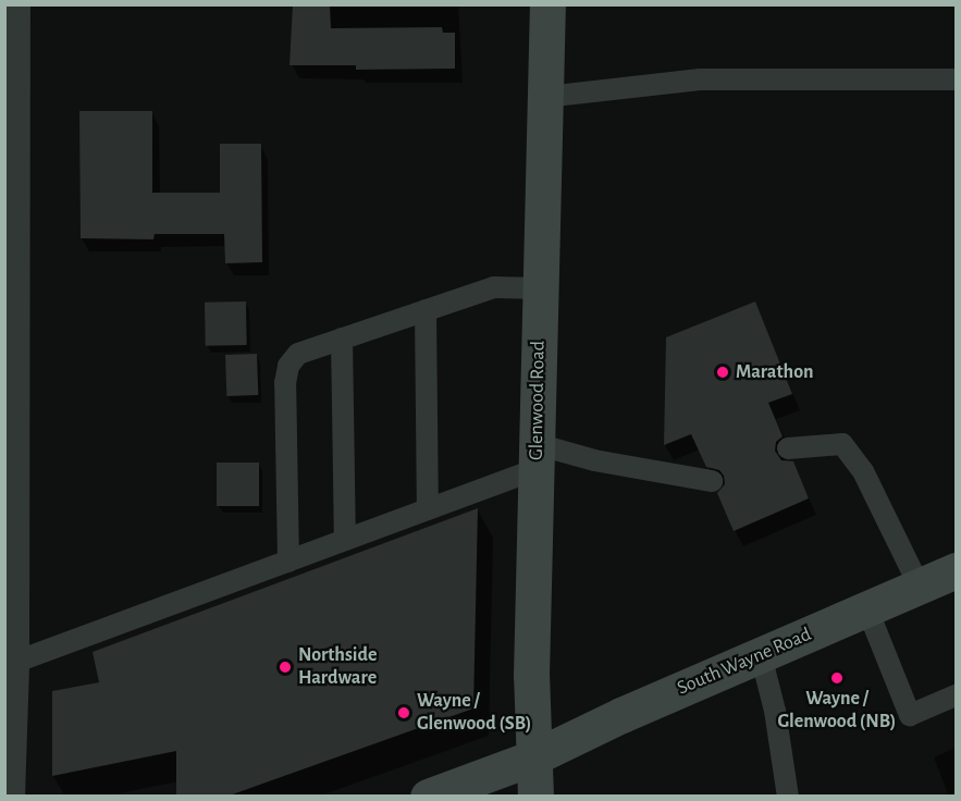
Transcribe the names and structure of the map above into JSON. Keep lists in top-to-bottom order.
{
  "streets": {
    "street": ["Glenwood Road", "South Wayne Road"]
  },
  "crossings": [
    ["Glenwood Road", "South Wayne Road"]
  ],
  "places": [
    "Marathon",
    "Northside Hardware",
    "Wayne / Glenwood (NB)",
    "Wayne / Glenwood (SB)"
  ]
}
